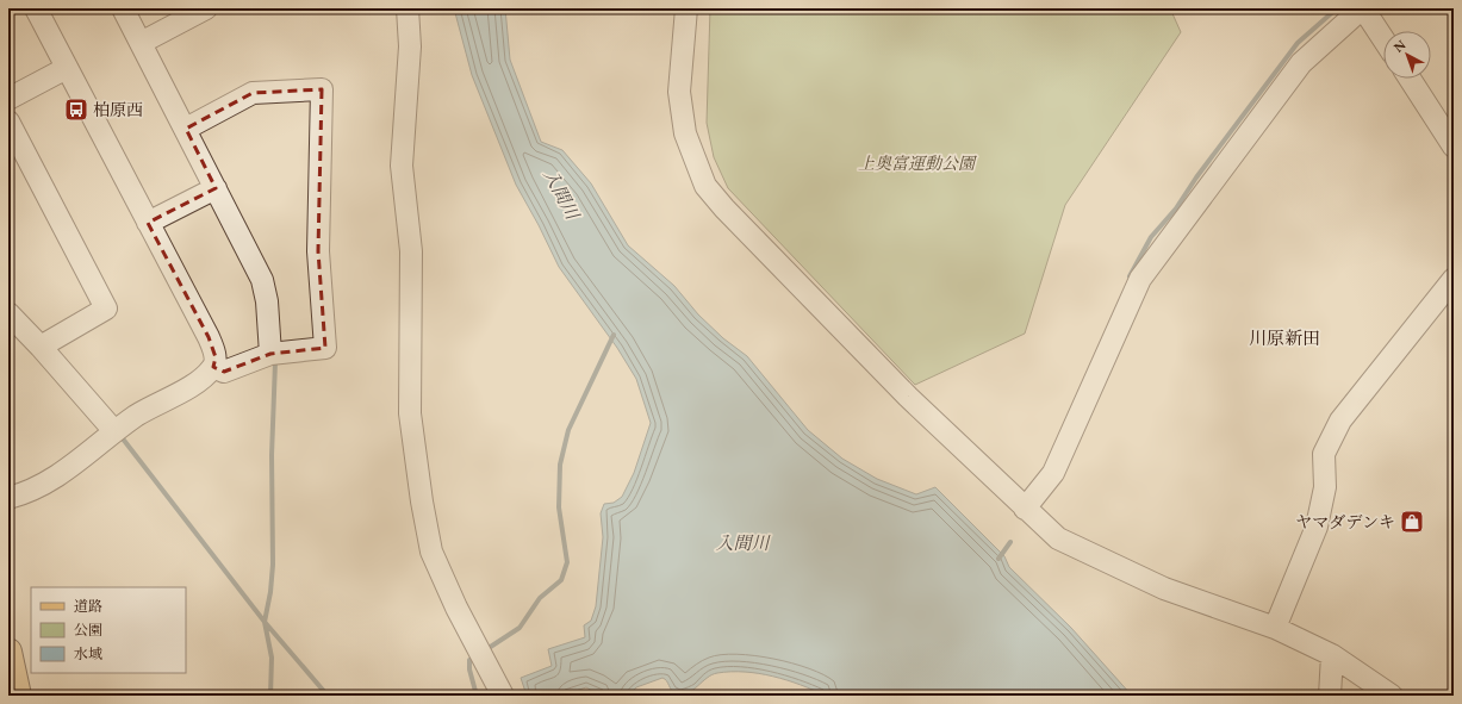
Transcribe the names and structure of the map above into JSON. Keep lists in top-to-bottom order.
{
  "districts": ["川原新田"],
  "water": ["入間川"],
  "parks": ["上奥富運動公園"],
  "places": {
    "bus stop": ["柏原西"],
    "shop": ["ヤマダデンキ"]
  },
  "legend": ["道路", "公園", "水域"],
  "north": "top left"
}
